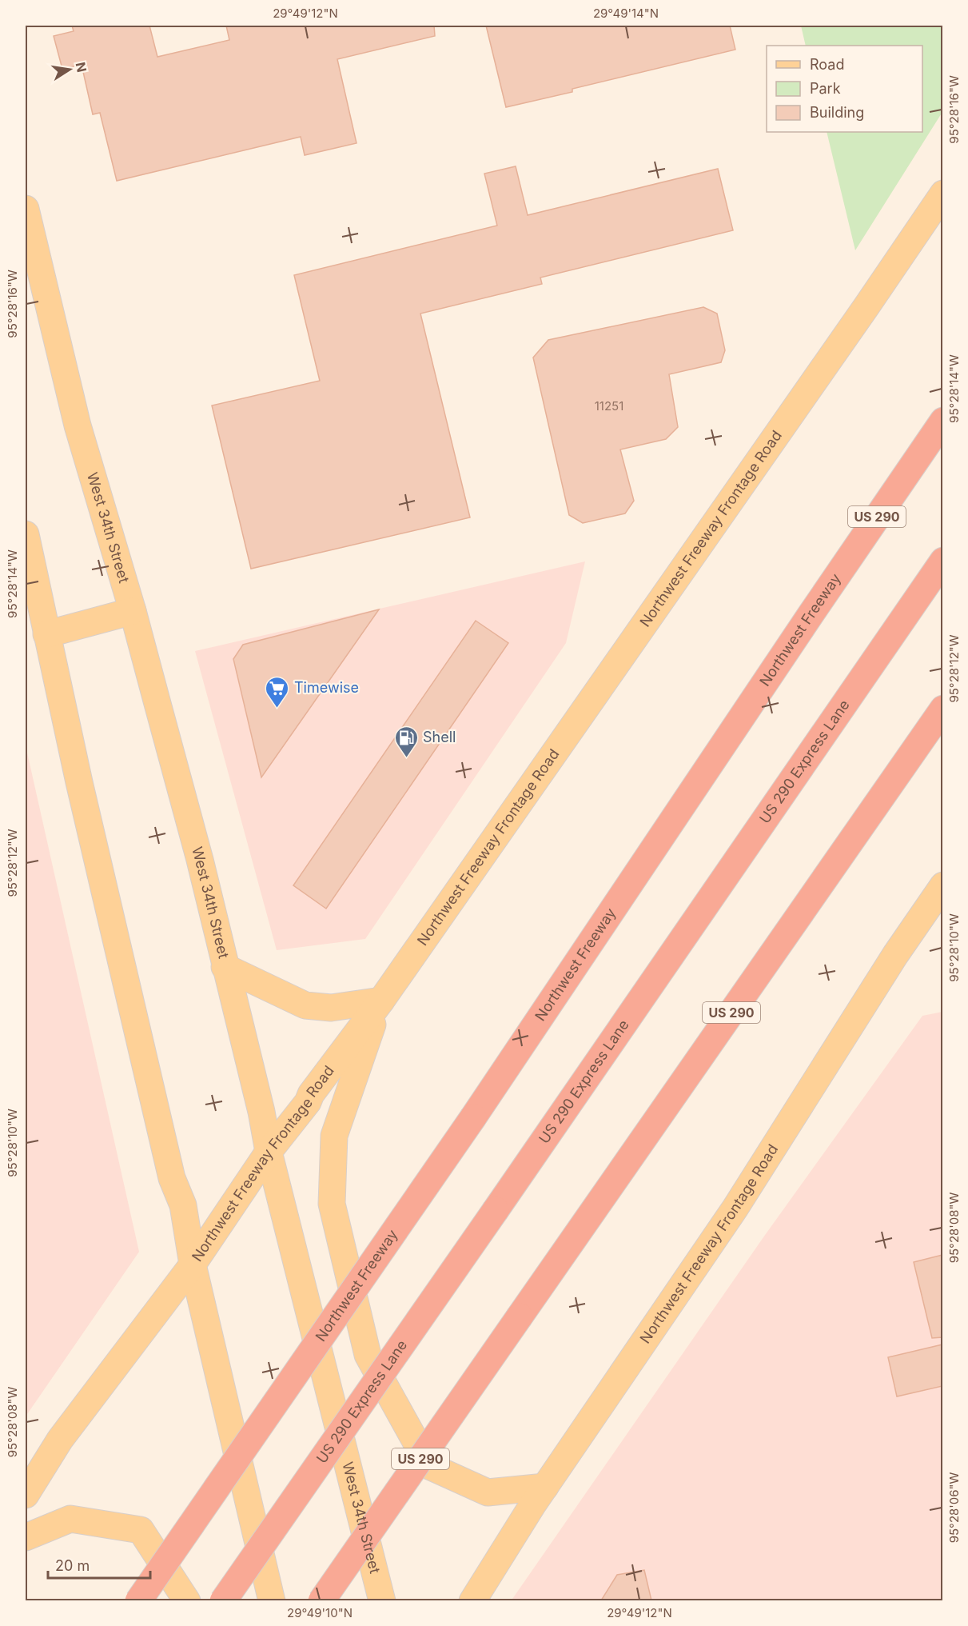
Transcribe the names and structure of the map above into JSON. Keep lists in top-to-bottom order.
{
  "streets": {
    "highway": ["US 290", "Northwest Freeway", "US 290 Express Lane"],
    "main road": ["West 34th Street", "Northwest Freeway Frontage Road"]
  },
  "crossings": [
    ["West 34th Street", "Northwest Freeway Frontage Road"]
  ],
  "places": {
    "supermarket": ["Timewise"],
    "fuel station": ["Shell"]
  },
  "house_numbers": ["11251"],
  "legend": ["Road", "Park", "Building"],
  "scale_bar": "20 m",
  "north": "right",
  "coordinates": [
    "29°49'12\"N",
    "29°49'14\"N",
    "95°28'16\"W",
    "95°28'14\"W",
    "95°28'12\"W",
    "95°28'10\"W",
    "95°28'08\"W",
    "95°28'06\"W",
    "29°49'10\"N"
  ]
}
